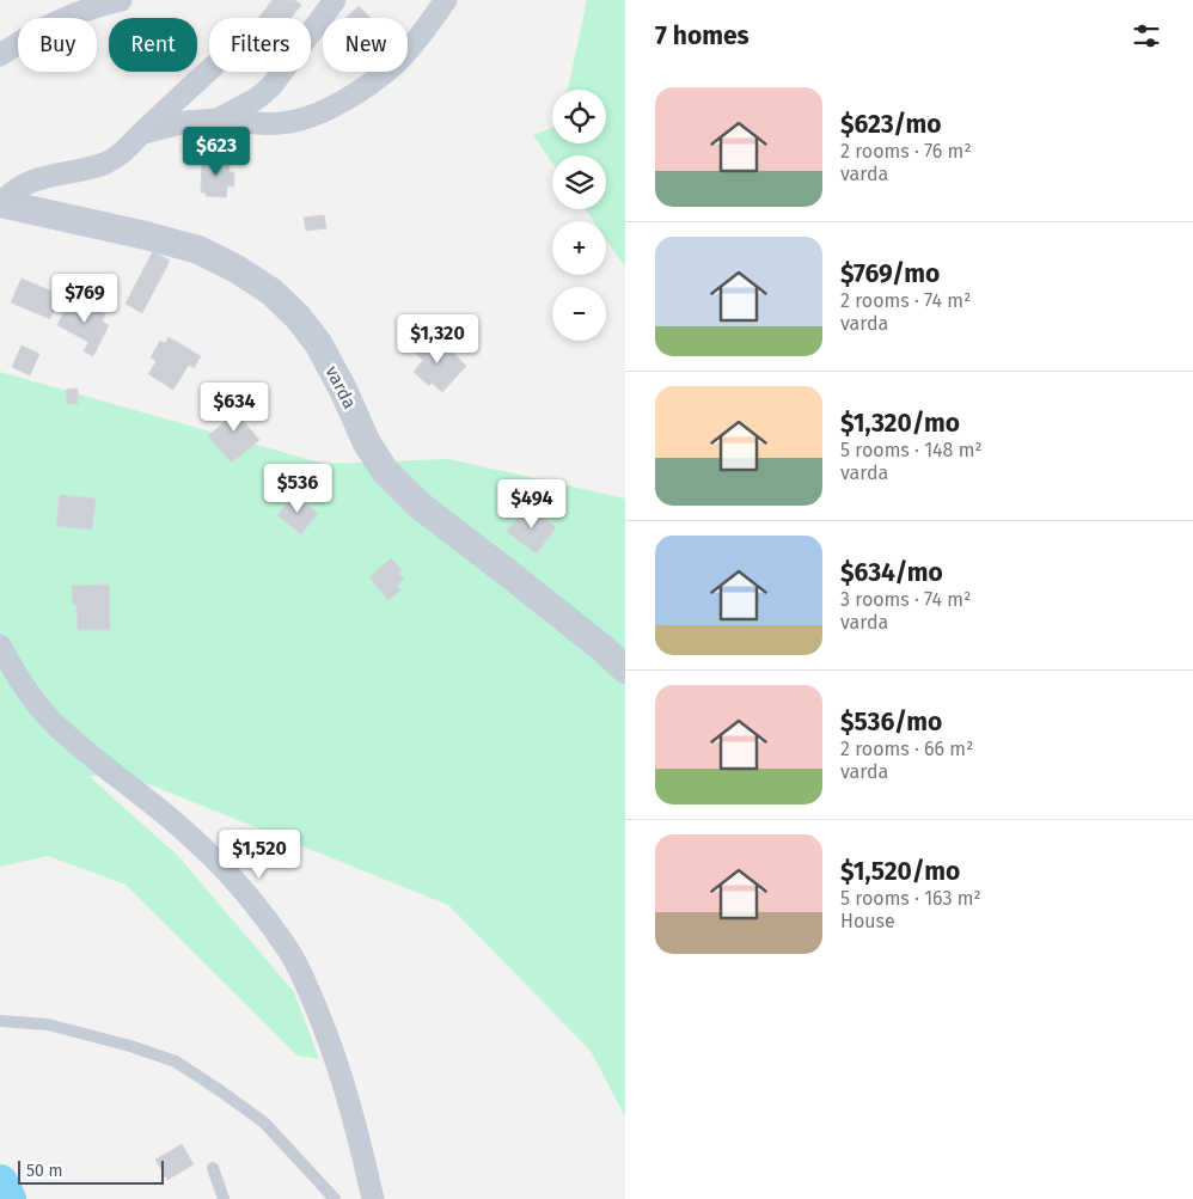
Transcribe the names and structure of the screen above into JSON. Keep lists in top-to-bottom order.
{
  "streets": {
    "street": ["varda"]
  },
  "scale_bar": "50 m",
  "page": {
    "heading": "7 homes",
    "chip": [
      "Buy",
      "Rent",
      "Filters",
      "New"
    ],
    "list": [
      {
        "name": "$623/mo",
        "note": "2 rooms · 76 m² · varda"
      },
      {
        "name": "$769/mo",
        "note": "2 rooms · 74 m² · varda"
      },
      {
        "name": "$1,320/mo",
        "note": "5 rooms · 148 m² · varda"
      },
      {
        "name": "$634/mo",
        "note": "3 rooms · 74 m² · varda"
      },
      {
        "name": "$536/mo",
        "note": "2 rooms · 66 m² · varda"
      },
      {
        "name": "$1,520/mo",
        "note": "5 rooms · 163 m² · House"
      }
    ],
    "map_buttons": ["+", "−"],
    "price": [
      "$623",
      "$769",
      "$1,320",
      "$634",
      "$536",
      "$494",
      "$1,520"
    ],
    "scale": "50 m"
  }
}
